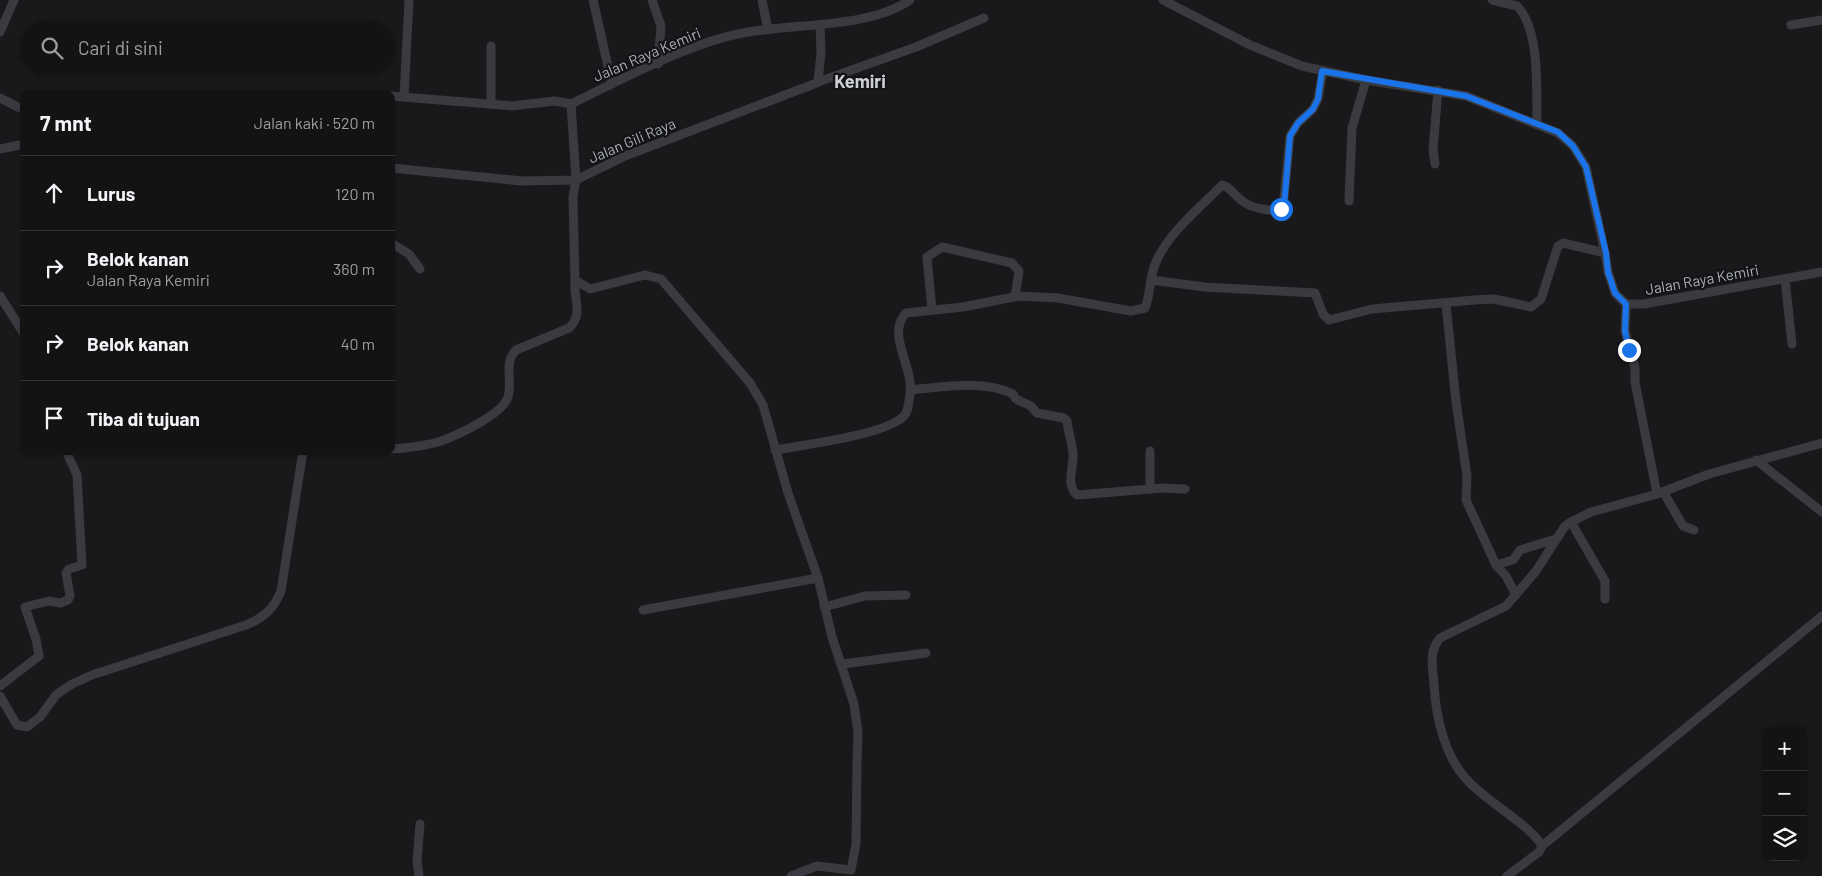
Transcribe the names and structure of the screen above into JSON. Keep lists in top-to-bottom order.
{
  "streets": {
    "street": ["Jalan Raya Kemiri", "Jalan Gili Raya"]
  },
  "districts": ["Kemiri"],
  "page": {
    "search": "Cari di sini",
    "heading": ["7 mnt", "Jalan kaki · 520 m"],
    "list": [
      ["Lurus", "120 m"],
      ["Belok kanan", "Jalan Raya Kemiri", "360 m"],
      ["Belok kanan", "40 m"],
      "Tiba di tujuan"
    ],
    "map_buttons": ["+", "−"]
  }
}
